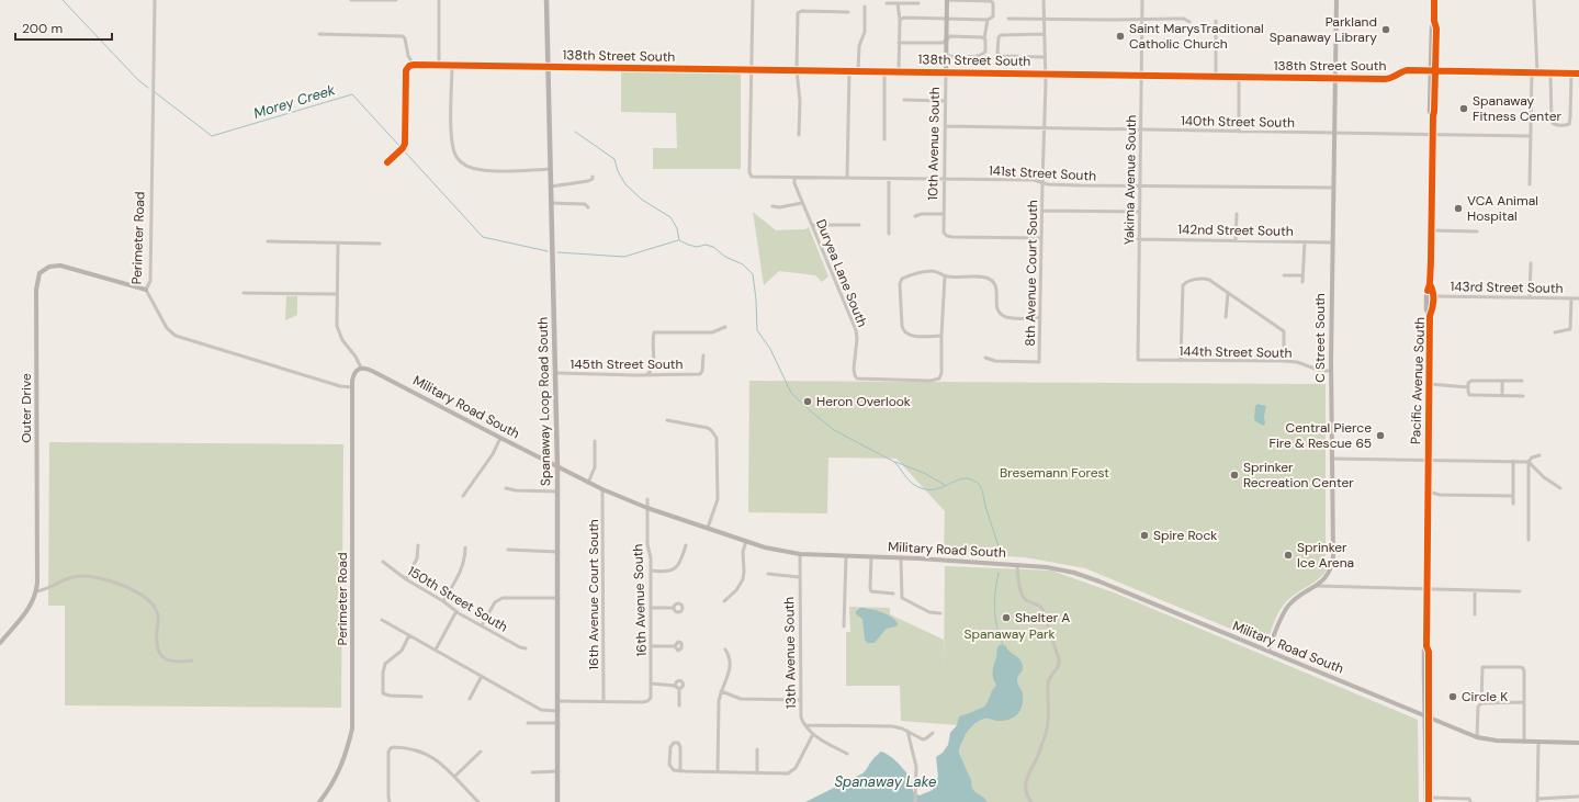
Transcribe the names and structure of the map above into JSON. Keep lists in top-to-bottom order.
{
  "streets": {
    "main road": ["Pacific Avenue South", "Spanaway Loop Road South"],
    "street": [
      "138th Street South",
      "140th Street South",
      "10th Avenue South",
      "141st Street South",
      "Yakima Avenue South",
      "142nd Street South",
      "Perimeter Road",
      "Duryea Lane South",
      "8th Avenue Court South",
      "143rd Street South",
      "C Street South",
      "144th Street South",
      "145th Street South",
      "Military Road South",
      "Outer Drive",
      "16th Avenue Court South",
      "150th Street South",
      "16th Avenue South",
      "13th Avenue South"
    ]
  },
  "crossings": [
    ["138th Street South", "10th Avenue South"],
    ["138th Street South", "141st Street South"],
    ["138th Street South", "Yakima Avenue South"],
    ["138th Street South", "8th Avenue Court South"],
    ["138th Street South", "C Street South"],
    ["138th Street South", "Pacific Avenue South"],
    ["138th Street South", "Spanaway Loop Road South"],
    ["140th Street South", "10th Avenue South"],
    ["140th Street South", "Yakima Avenue South"],
    ["140th Street South", "8th Avenue Court South"],
    ["140th Street South", "C Street South"],
    ["140th Street South", "Pacific Avenue South"],
    ["10th Avenue South", "141st Street South"],
    ["10th Avenue South", "8th Avenue Court South"],
    ["141st Street South", "Yakima Avenue South"],
    ["141st Street South", "Duryea Lane South"],
    ["141st Street South", "8th Avenue Court South"],
    ["141st Street South", "C Street South"],
    ["Yakima Avenue South", "142nd Street South"],
    ["Yakima Avenue South", "144th Street South"],
    ["142nd Street South", "C Street South"],
    ["Perimeter Road", "Military Road South"],
    ["Perimeter Road", "Outer Drive"],
    ["143rd Street South", "Pacific Avenue South"],
    ["C Street South", "144th Street South"],
    ["C Street South", "Military Road South"],
    ["145th Street South", "Spanaway Loop Road South"],
    ["Pacific Avenue South", "Military Road South"],
    ["Spanaway Loop Road South", "Military Road South"],
    ["Military Road South", "16th Avenue Court South"],
    ["Military Road South", "16th Avenue South"],
    ["Military Road South", "13th Avenue South"],
    ["16th Avenue Court South", "16th Avenue South"]
  ],
  "water": ["Morey Creek", "Spanaway Lake"],
  "parks": ["Bresemann Forest", "Spanaway Park"],
  "places": [
    "Parkland Spanaway Library",
    "Saint MarysTraditional Catholic Church",
    "Spanaway Fitness Center",
    "VCA Animal Hospital",
    "Heron Overlook",
    "Central Pierce Fire & Rescue 65",
    "Sprinker Recreation Center",
    "Spire Rock",
    "Sprinker Ice Arena",
    "Shelter A",
    "Circle K"
  ],
  "scale_bar": "200 m"
}
